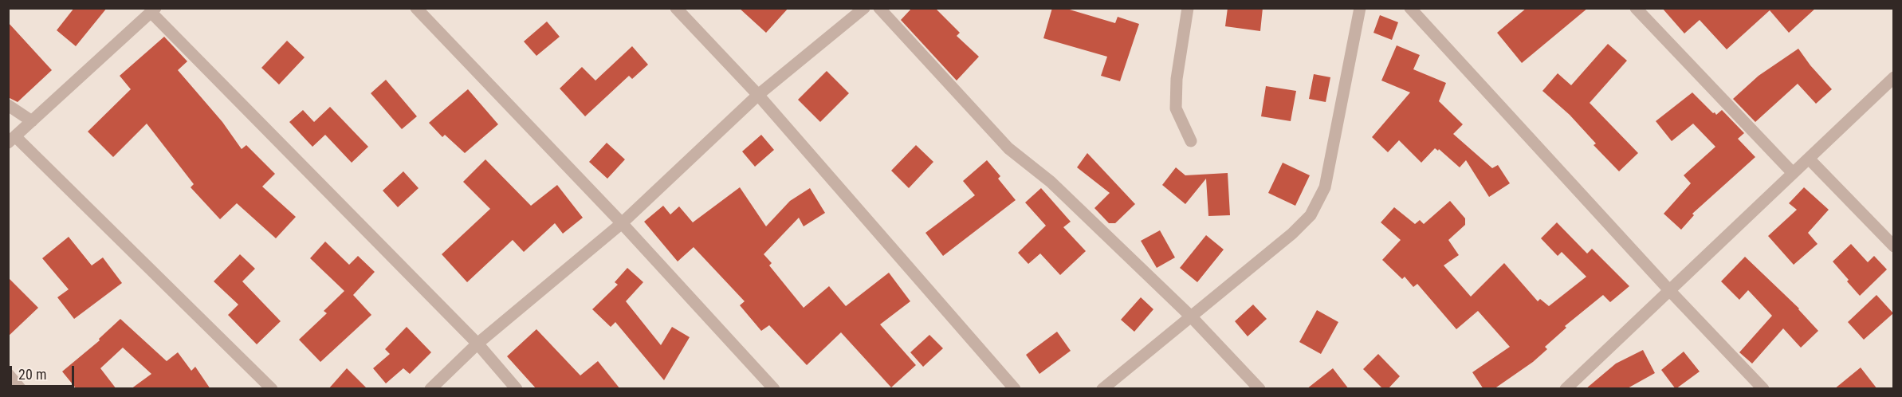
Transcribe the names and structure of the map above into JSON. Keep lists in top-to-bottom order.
{
  "scale_bar": "20 m"
}
